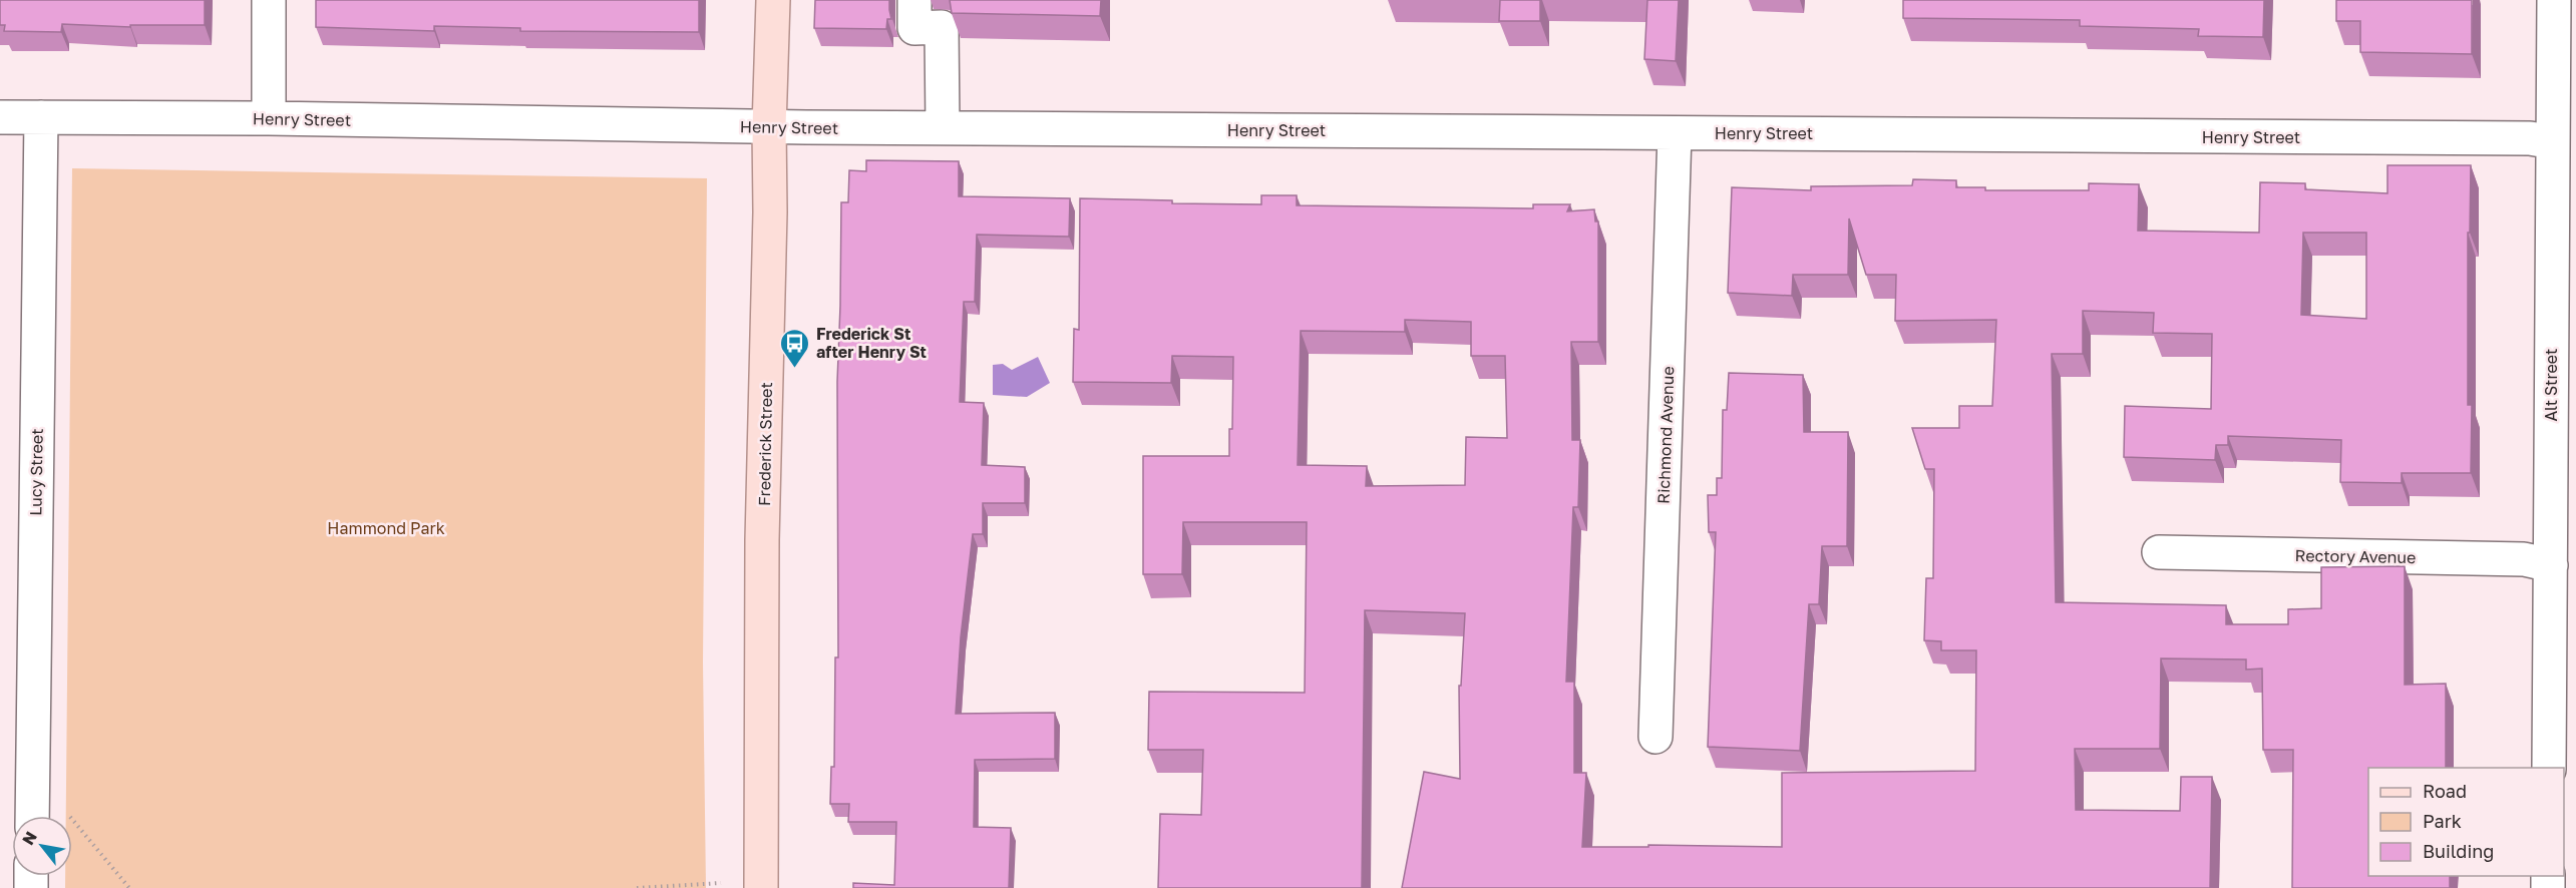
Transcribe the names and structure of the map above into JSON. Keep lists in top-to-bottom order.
{
  "streets": {
    "main road": ["Frederick Street"],
    "street": [
      "Henry Street",
      "Alt Street",
      "Richmond Avenue",
      "Lucy Street",
      "Rectory Avenue"
    ]
  },
  "crossings": [
    ["Henry Street", "Alt Street"],
    ["Henry Street", "Richmond Avenue"],
    ["Henry Street", "Frederick Street"],
    ["Henry Street", "Lucy Street"],
    ["Alt Street", "Rectory Avenue"]
  ],
  "parks": ["Hammond Park"],
  "places": {
    "bus stop": ["Frederick St after Henry St"]
  },
  "legend": ["Road", "Park", "Building"],
  "north": "top left"
}
